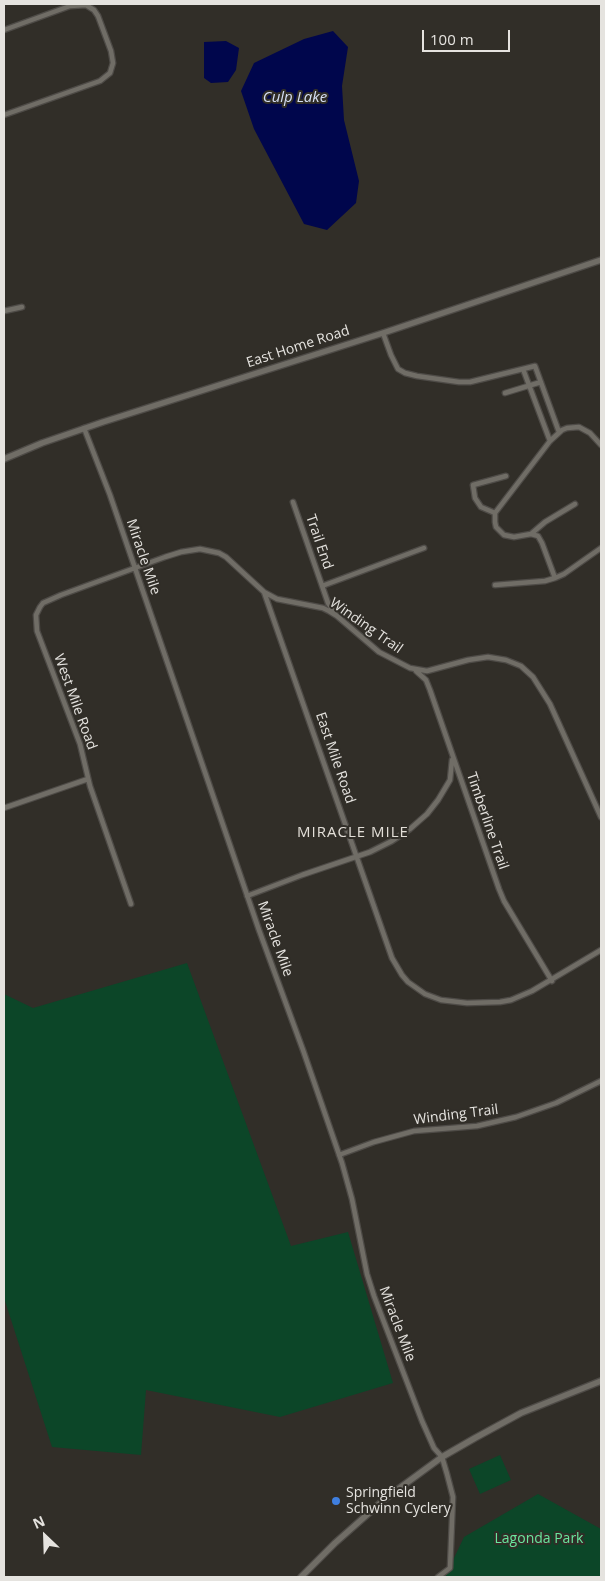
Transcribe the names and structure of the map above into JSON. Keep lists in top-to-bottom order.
{
  "streets": {
    "street": [
      "East Home Road",
      "Trail End",
      "Miracle Mile",
      "Winding Trail",
      "West Mile Road",
      "East Mile Road",
      "Timberline Trail"
    ]
  },
  "crossings": [
    ["East Home Road", "Miracle Mile"],
    ["Trail End", "Winding Trail"],
    ["Miracle Mile", "Winding Trail"],
    ["Miracle Mile", "West Mile Road"],
    ["Miracle Mile", "East Mile Road"],
    ["Winding Trail", "East Mile Road"],
    ["Winding Trail", "Timberline Trail"],
    ["West Mile Road", "East Mile Road"],
    ["East Mile Road", "Timberline Trail"]
  ],
  "districts": ["MIRACLE MILE"],
  "water": ["Culp Lake"],
  "parks": ["Lagonda Park"],
  "places": ["Springfield Schwinn Cyclery"],
  "scale_bar": "100 m",
  "north": "top left"
}
